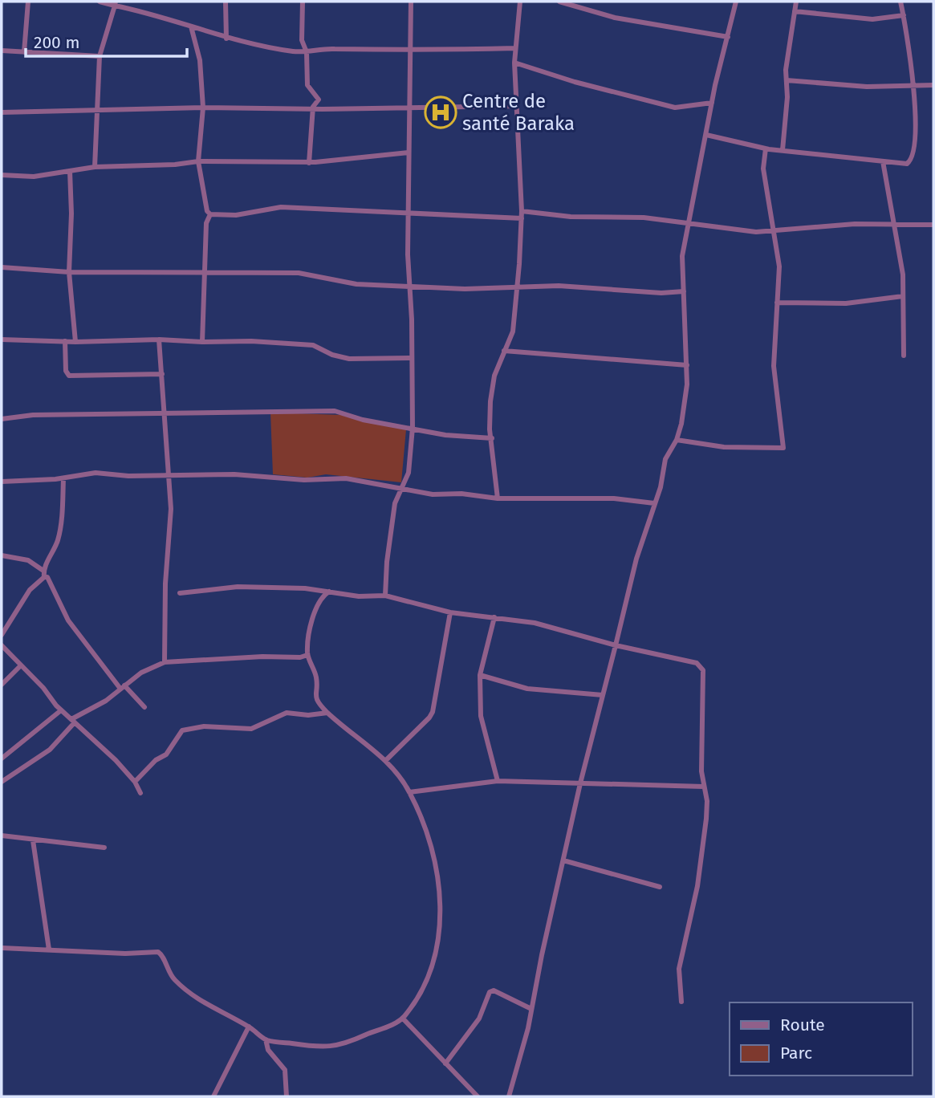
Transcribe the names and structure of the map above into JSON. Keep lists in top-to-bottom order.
{
  "places": {
    "hospital": ["Centre de santé Baraka"]
  },
  "legend": ["Route", "Parc"],
  "scale_bar": "200 m"
}
